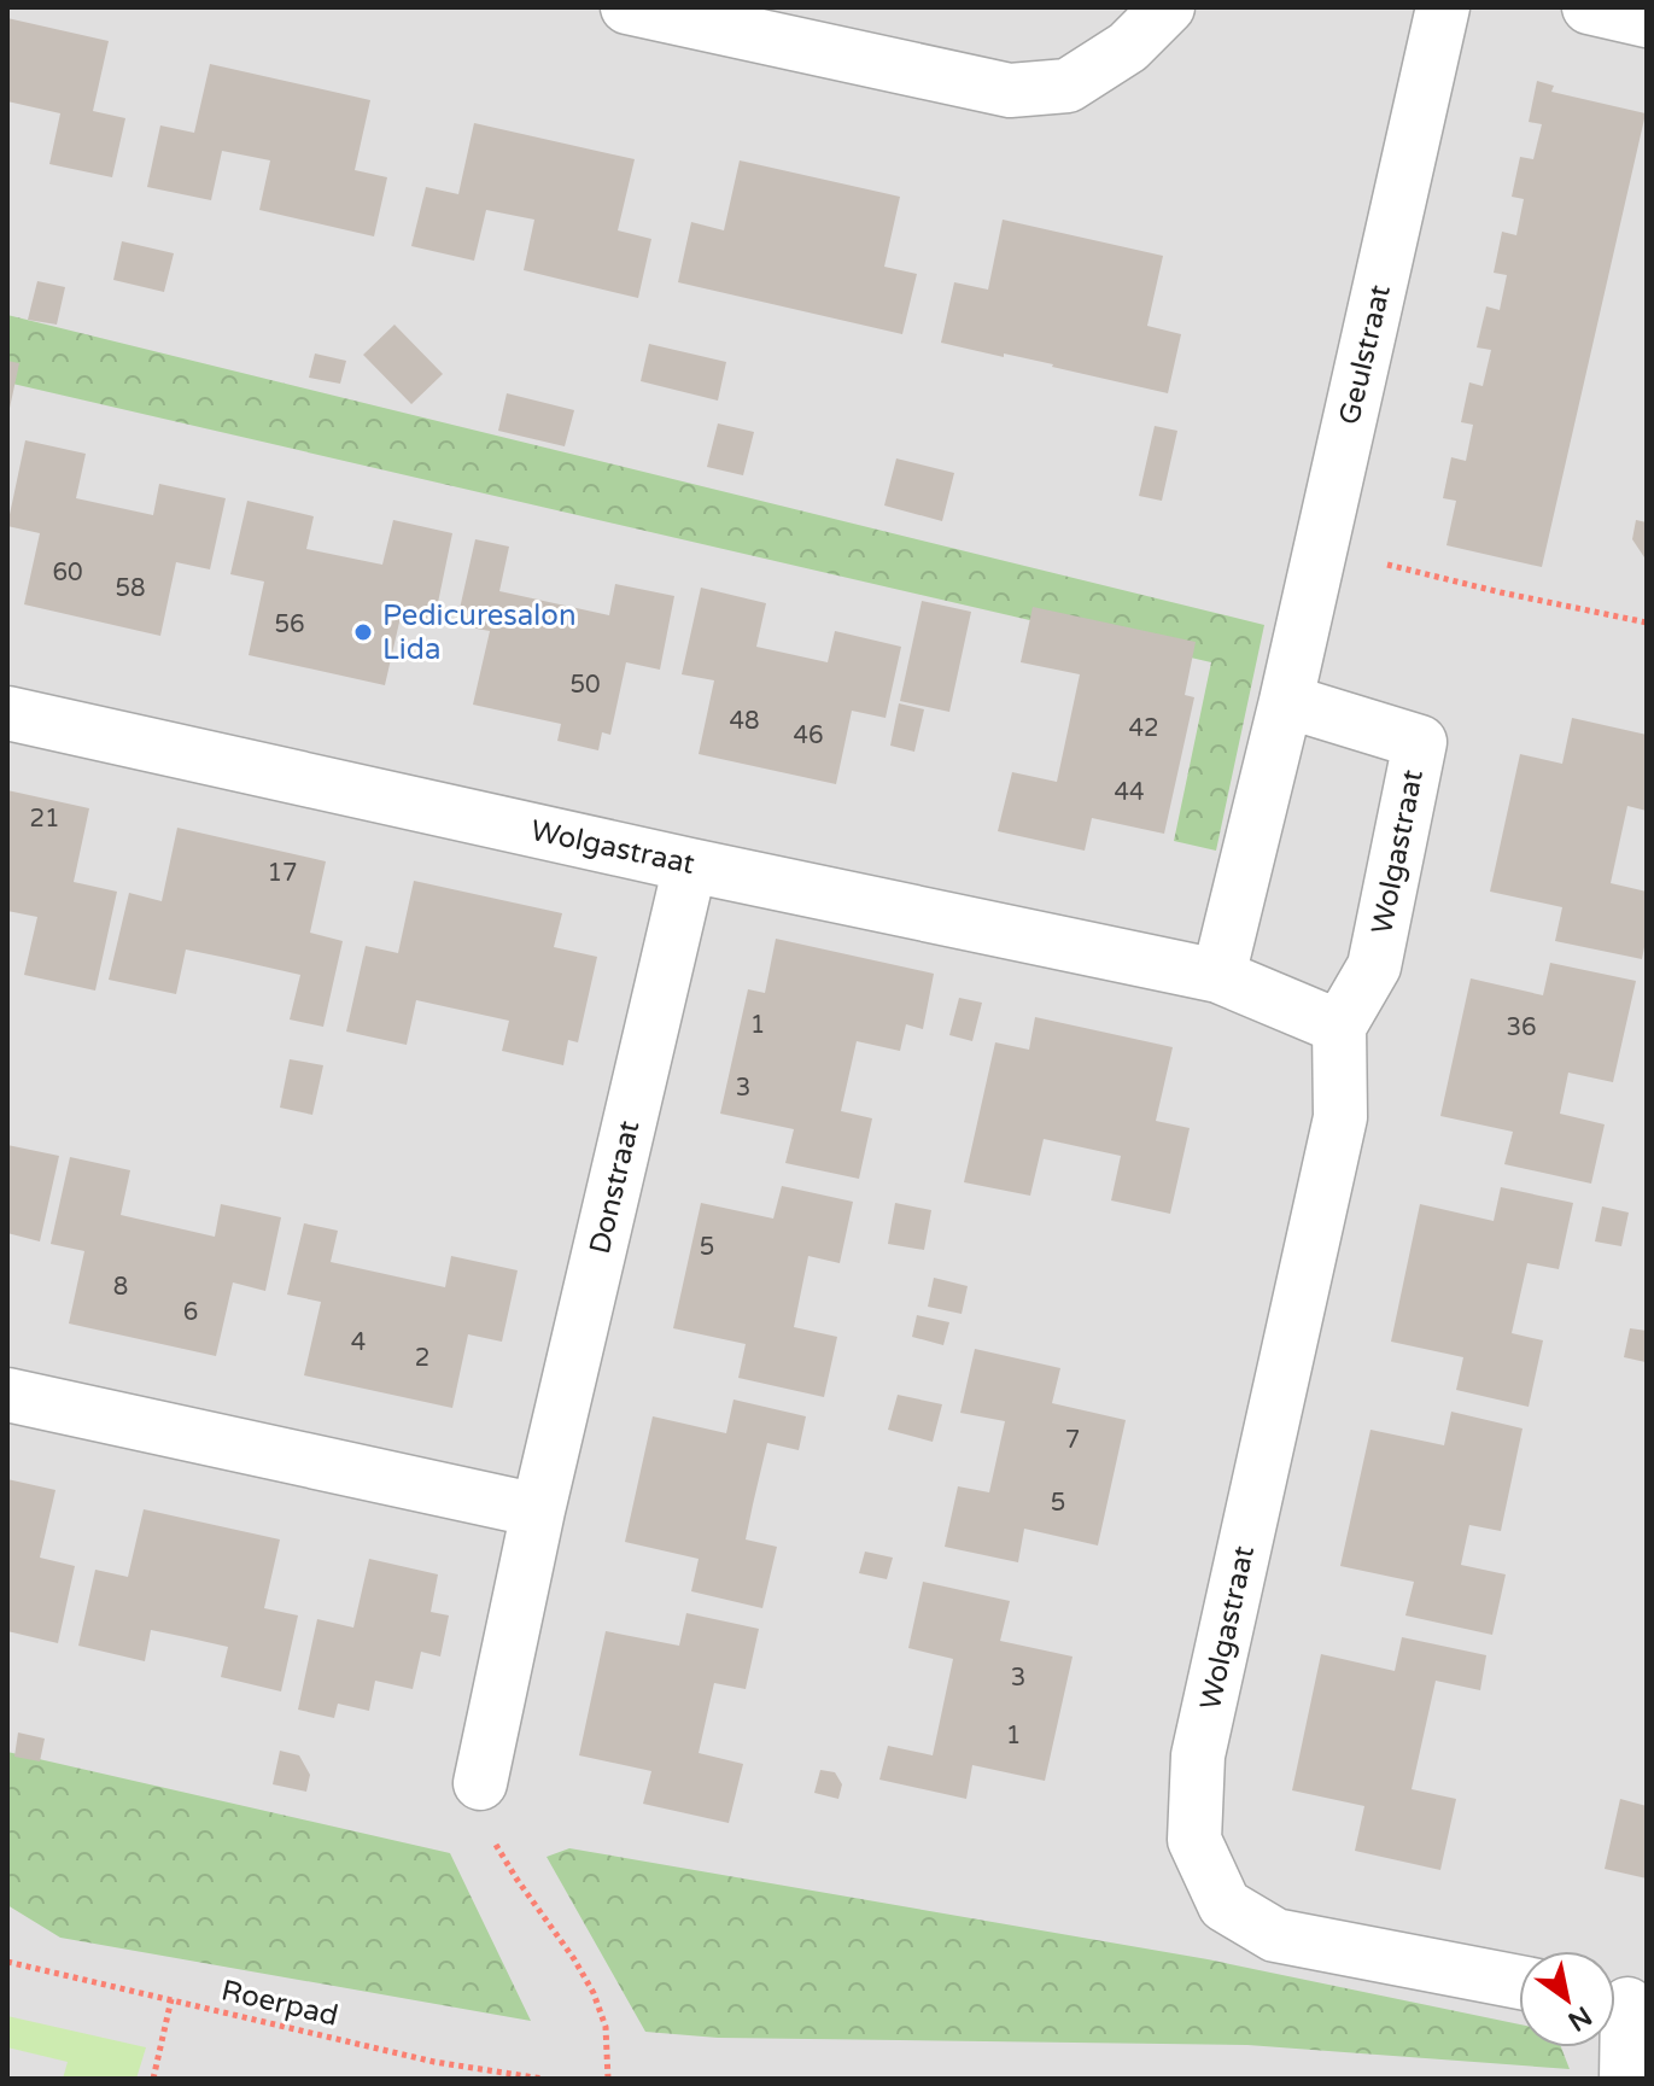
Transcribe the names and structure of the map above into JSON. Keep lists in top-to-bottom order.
{
  "streets": {
    "street": ["Geulstraat", "Wolgastraat", "Donstraat"],
    "path": ["Roerpad"]
  },
  "crossings": [
    ["Geulstraat", "Wolgastraat"],
    ["Wolgastraat", "Donstraat"]
  ],
  "places": ["Pedicuresalon Lida"],
  "house_numbers": [
    "60",
    "58",
    "56",
    "50",
    "48",
    "42",
    "46",
    "44",
    "21",
    "17",
    "1",
    "36",
    "3",
    "5",
    "8",
    "6",
    "4",
    "2",
    "7",
    "5",
    "3",
    "1"
  ],
  "north": "bottom right"
}
